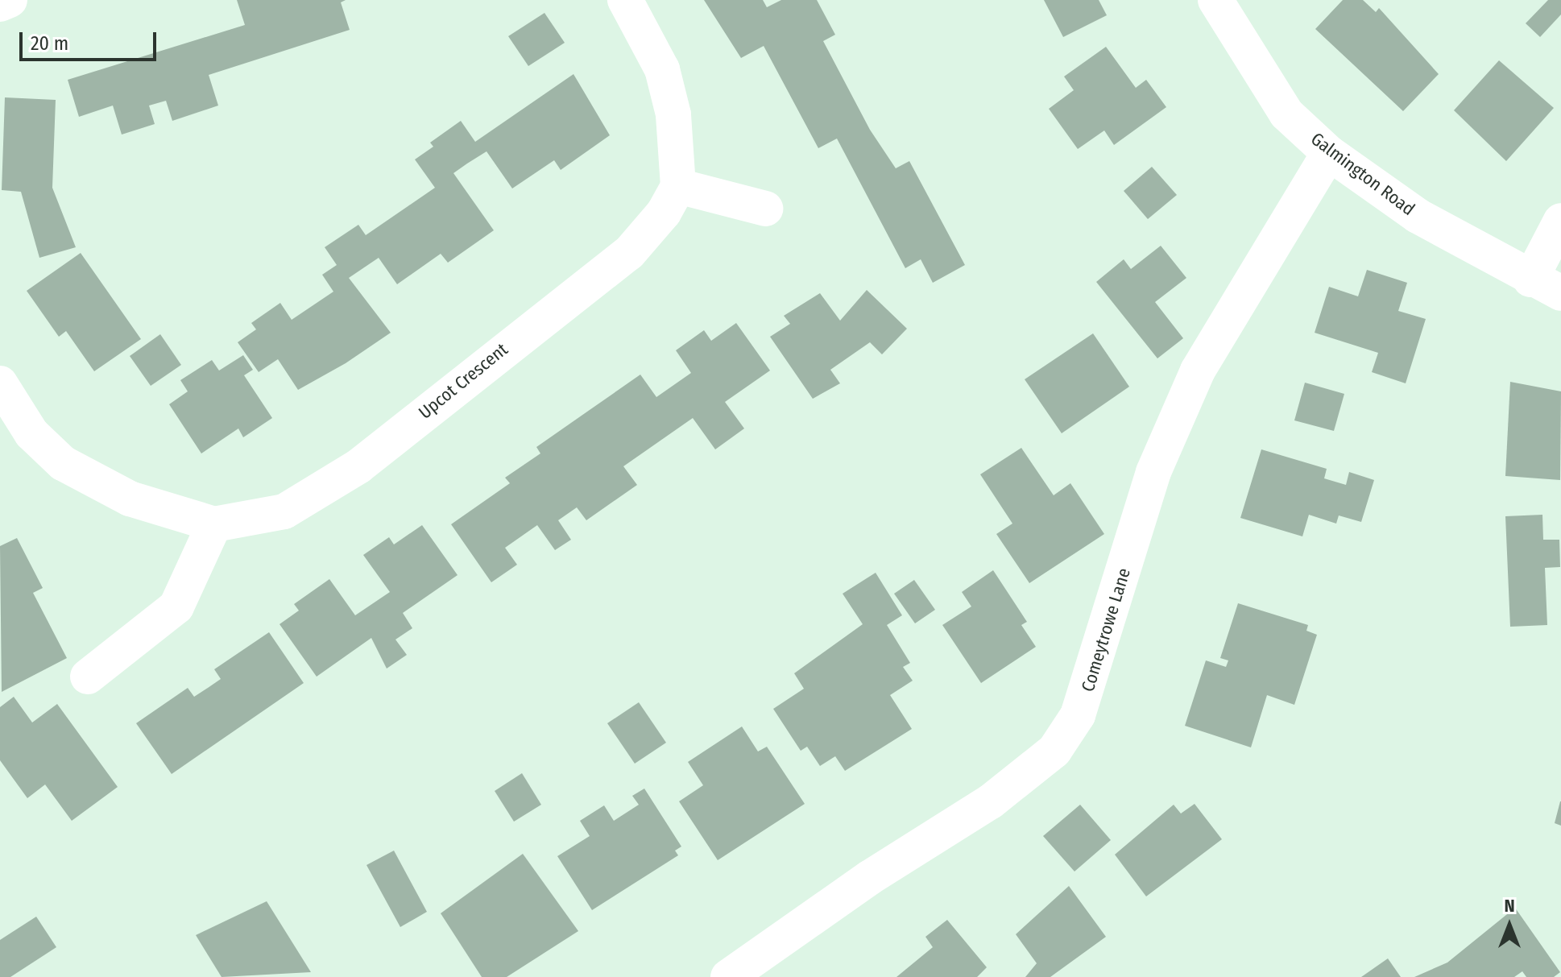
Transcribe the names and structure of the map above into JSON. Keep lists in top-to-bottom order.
{
  "streets": {
    "street": ["Galmington Road", "Upcot Crescent", "Comeytrowe Lane"]
  },
  "crossings": [
    ["Galmington Road", "Comeytrowe Lane"]
  ],
  "scale_bar": "20 m",
  "north": "top"
}
